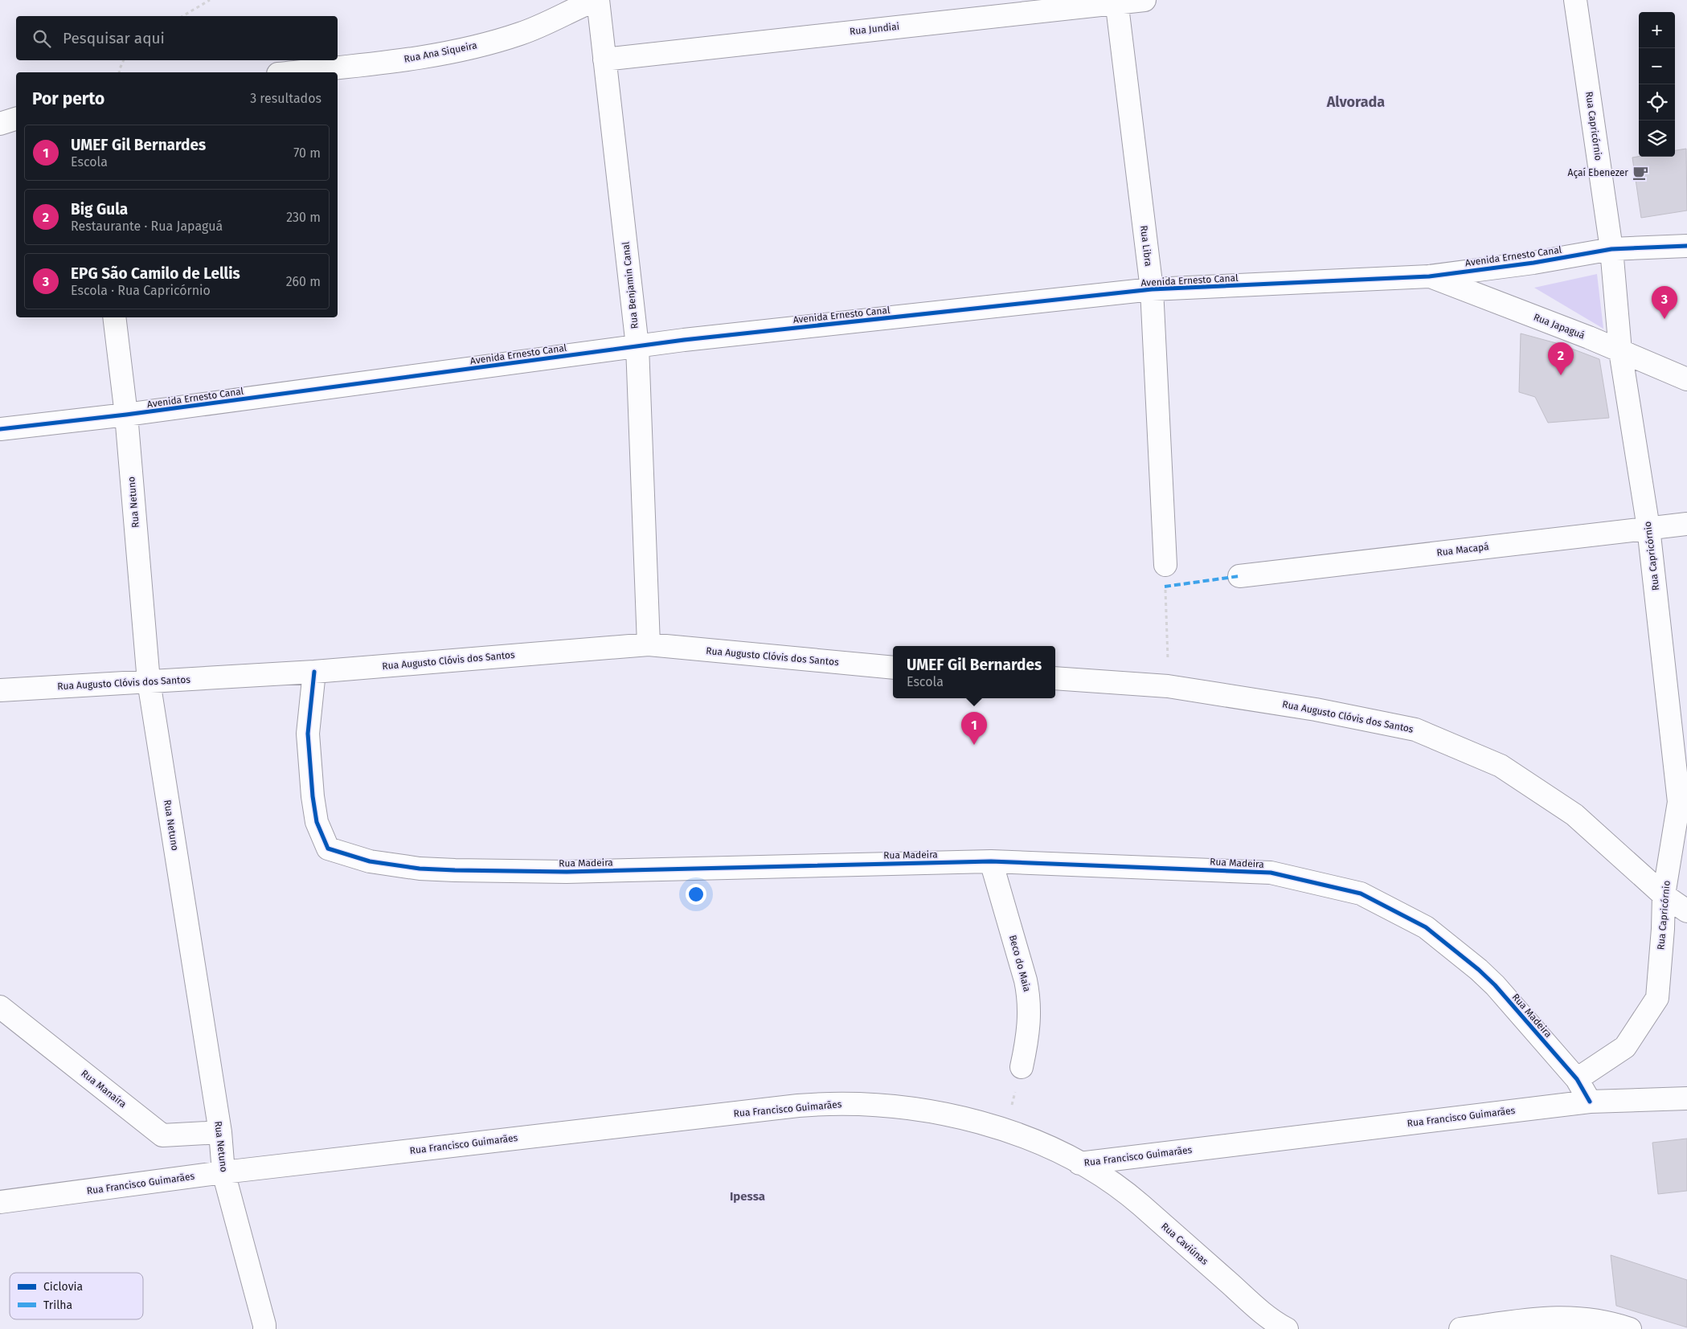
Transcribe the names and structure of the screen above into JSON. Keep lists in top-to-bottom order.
{
  "streets": {
    "street": [
      "Rua Jundiai",
      "Rua Ana Siqueira",
      "Rua Capricórnio",
      "Rua Libra",
      "Avenida Ernesto Canal",
      "Rua Benjamin Canal",
      "Rua Japaguá",
      "Rua Netuno",
      "Rua Macapá",
      "Rua Augusto Clóvis dos Santos",
      "Rua Madeira",
      "Beco do Maia",
      "Rua Manaíra",
      "Rua Francisco Guimarães",
      "Rua Caviúnas"
    ]
  },
  "crossings": [
    ["Rua Jundiai", "Rua Libra"],
    ["Rua Jundiai", "Rua Benjamin Canal"],
    ["Rua Ana Siqueira", "Rua Benjamin Canal"],
    ["Rua Capricórnio", "Avenida Ernesto Canal"],
    ["Rua Capricórnio", "Rua Japaguá"],
    ["Rua Capricórnio", "Rua Macapá"],
    ["Rua Capricórnio", "Rua Augusto Clóvis dos Santos"],
    ["Rua Capricórnio", "Rua Madeira"],
    ["Rua Libra", "Avenida Ernesto Canal"],
    ["Avenida Ernesto Canal", "Rua Benjamin Canal"],
    ["Avenida Ernesto Canal", "Rua Japaguá"],
    ["Avenida Ernesto Canal", "Rua Netuno"],
    ["Rua Benjamin Canal", "Rua Augusto Clóvis dos Santos"],
    ["Rua Netuno", "Rua Augusto Clóvis dos Santos"],
    ["Rua Netuno", "Rua Manaíra"],
    ["Rua Netuno", "Rua Francisco Guimarães"],
    ["Rua Augusto Clóvis dos Santos", "Rua Madeira"],
    ["Rua Madeira", "Beco do Maia"],
    ["Rua Madeira", "Rua Francisco Guimarães"],
    ["Rua Francisco Guimarães", "Rua Caviúnas"]
  ],
  "districts": ["Alvorada", "Ipessa"],
  "places": {
    "cafe": ["Açaí Ebenezer"]
  },
  "legend": ["Ciclovia", "Trilha"],
  "page": {
    "map_buttons": ["+", "−"],
    "search": "Pesquisar aqui",
    "heading": ["Por perto", "3 resultados"],
    "list": [
      {
        "mark": "1",
        "name": "UMEF Gil Bernardes",
        "note": "Escola",
        "value": "70 m"
      },
      {
        "mark": "2",
        "name": "Big Gula",
        "note": "Restaurante · Rua Japaguá",
        "value": "230 m"
      },
      {
        "mark": "3",
        "name": "EPG São Camilo de Lellis",
        "note": "Escola · Rua Capricórnio",
        "value": "260 m"
      }
    ],
    "pins": ["3", "2", "1"],
    "popup": ["UMEF Gil Bernardes", "Escola"]
  }
}
